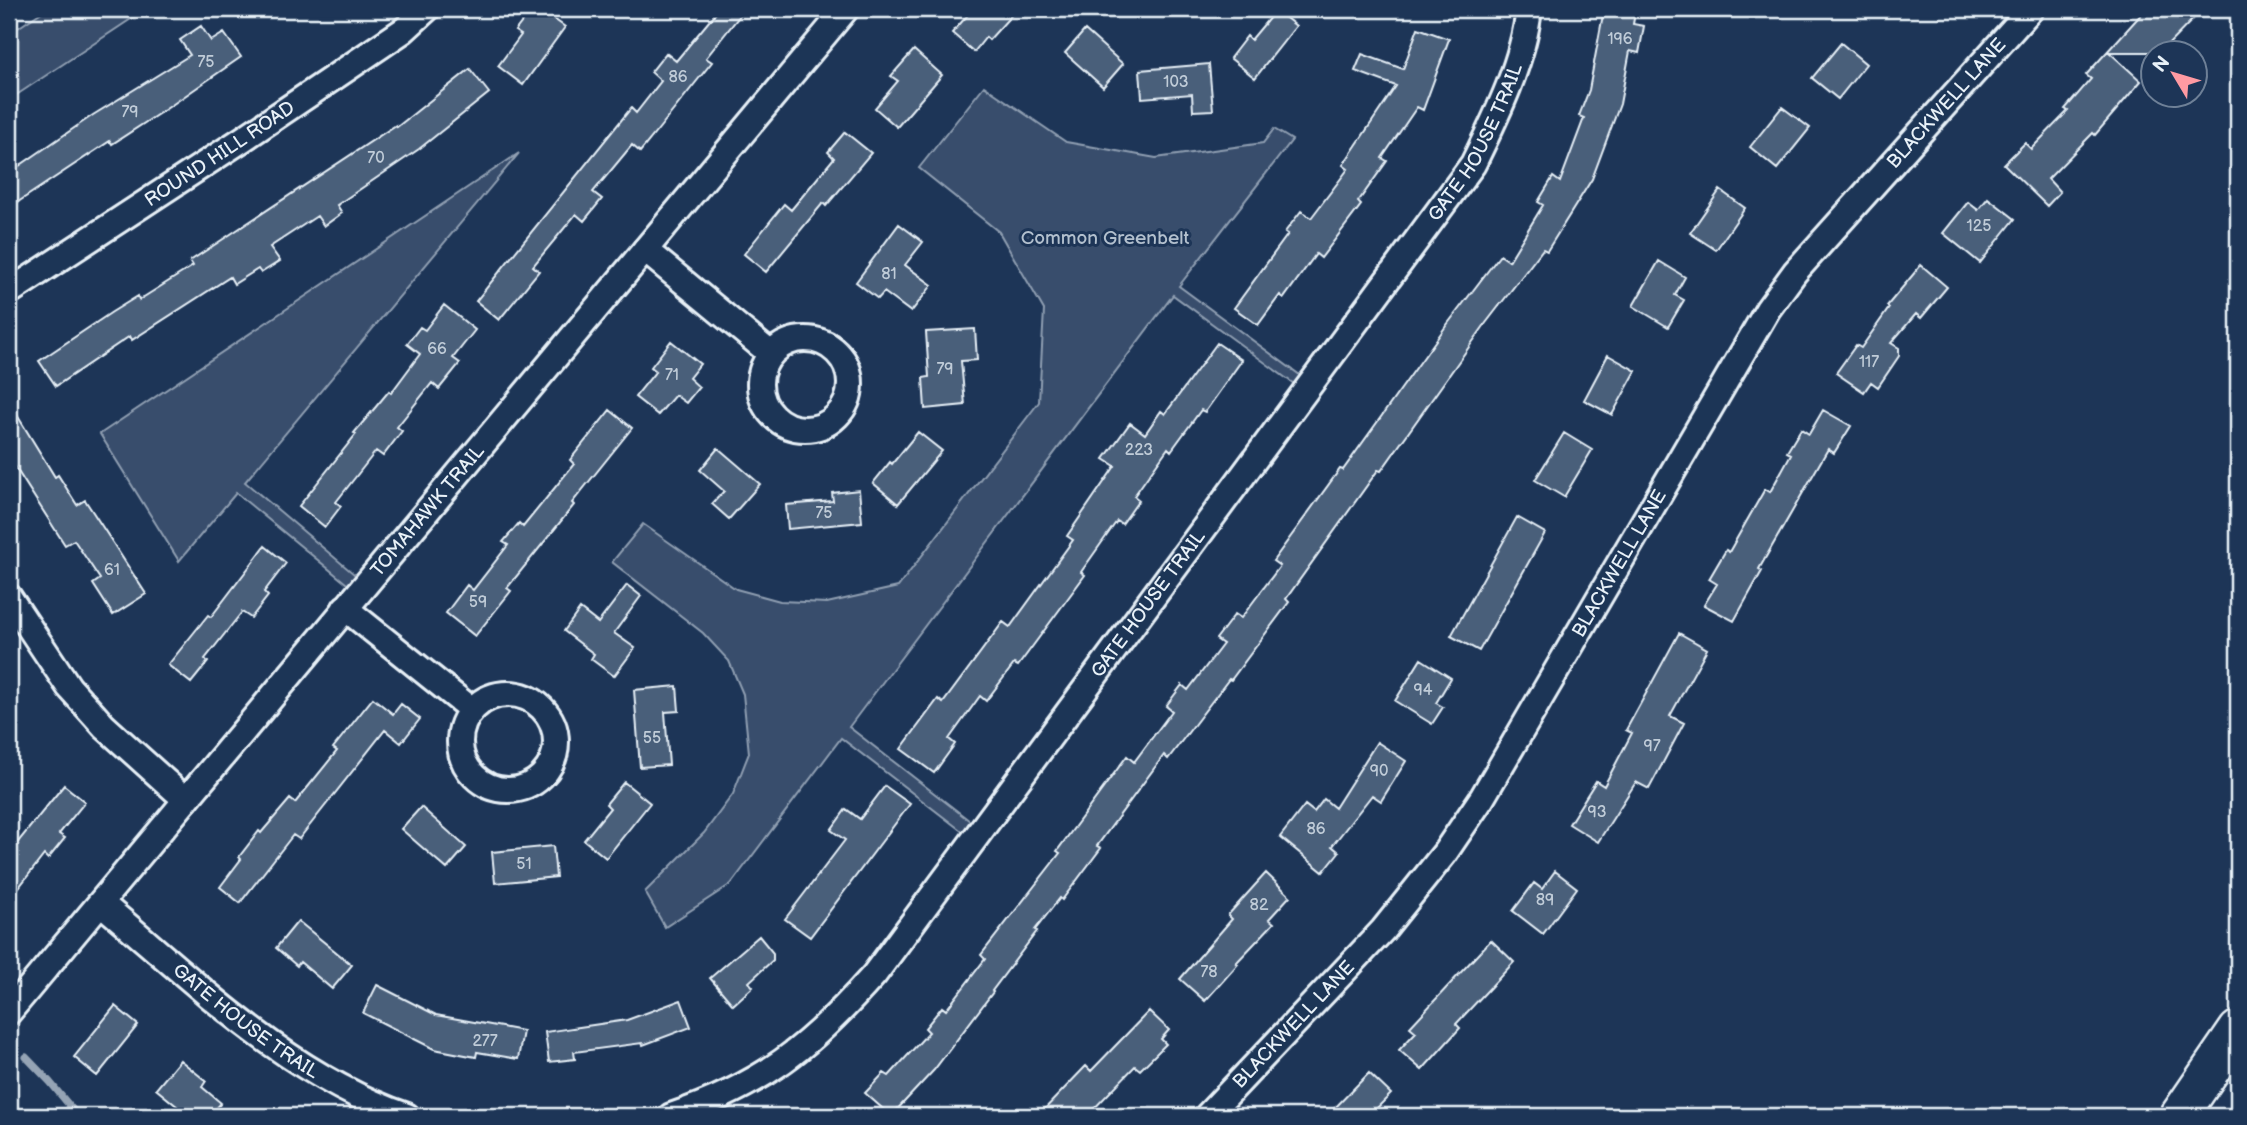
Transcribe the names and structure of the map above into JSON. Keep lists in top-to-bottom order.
{
  "streets": {
    "street": [
      "BLACKWELL LANE",
      "GATE HOUSE TRAIL",
      "ROUND HILL ROAD",
      "TOMAHAWK TRAIL"
    ]
  },
  "crossings": [
    ["GATE HOUSE TRAIL", "TOMAHAWK TRAIL"]
  ],
  "parks": ["Common Greenbelt"],
  "house_numbers": [
    "196",
    "75",
    "86",
    "103",
    "79",
    "70",
    "125",
    "81",
    "66",
    "117",
    "79",
    "71",
    "223",
    "75",
    "61",
    "59",
    "94",
    "55",
    "97",
    "90",
    "93",
    "86",
    "51",
    "89",
    "82",
    "78",
    "277"
  ],
  "north": "top left"
}
